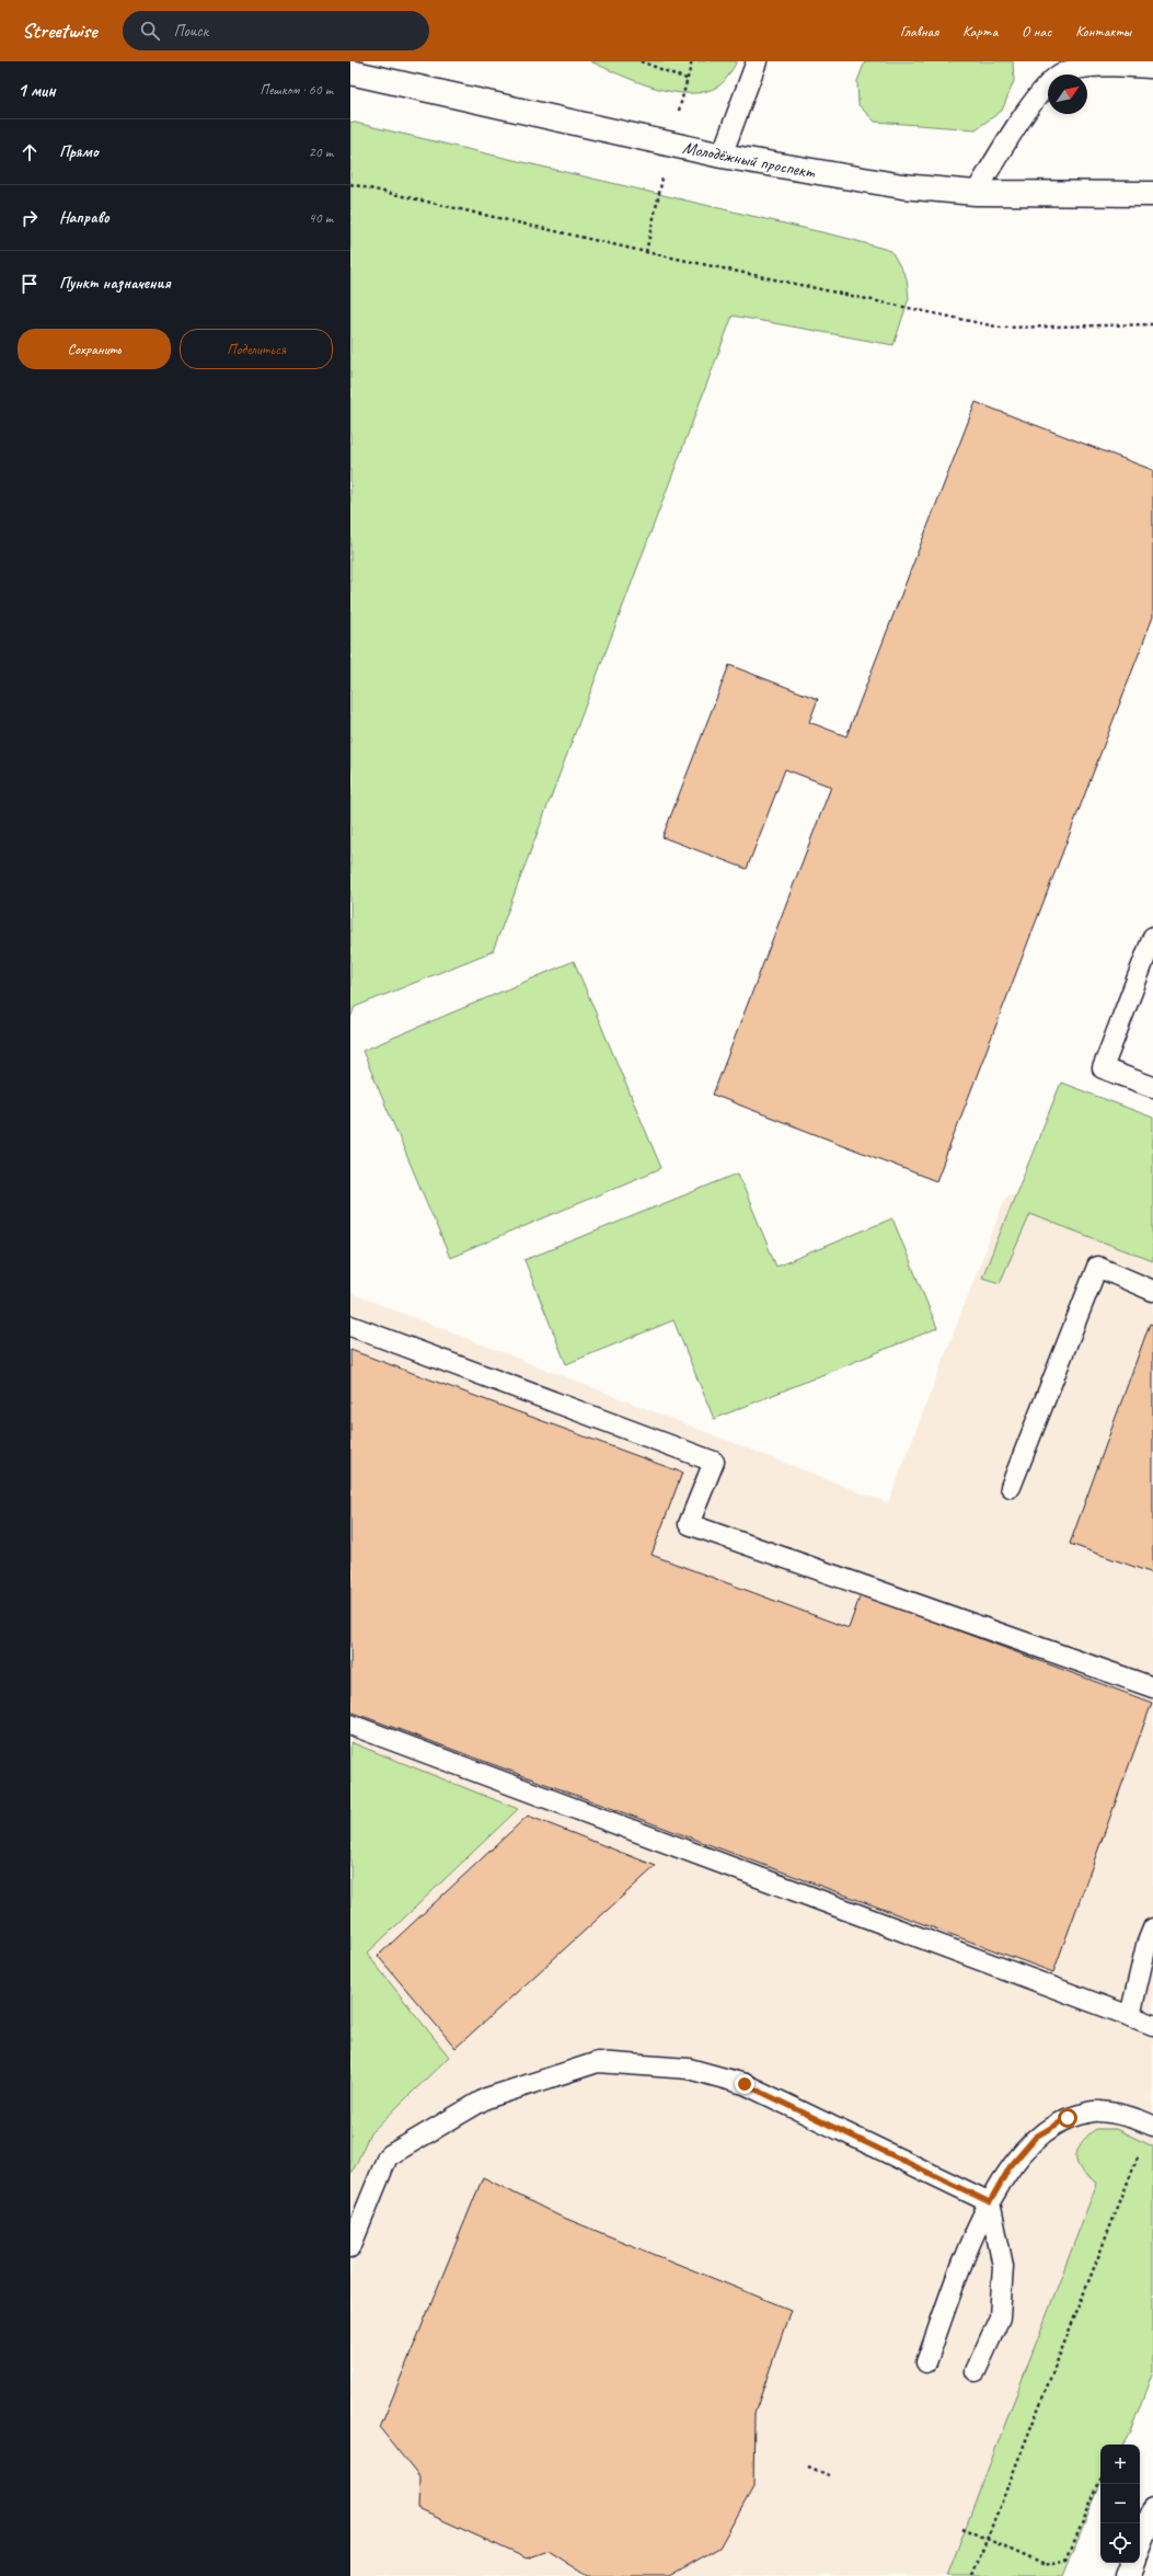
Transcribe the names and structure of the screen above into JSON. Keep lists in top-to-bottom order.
{
  "streets": {
    "street": ["Молодёжный проспект"]
  },
  "north": "top right",
  "page": {
    "header": "Streetwise",
    "search": "Поиск",
    "nav": [
      "Главная",
      "Карта",
      "О нас",
      "Контакты"
    ],
    "heading": ["1 мин", "Пешком · 60 m"],
    "list": [
      ["Прямо", "20 m"],
      ["Направо", "40 m"],
      "Пункт назначения"
    ],
    "buttons": ["Сохранить", "Поделиться"],
    "map_buttons": ["+", "−"]
  }
}
